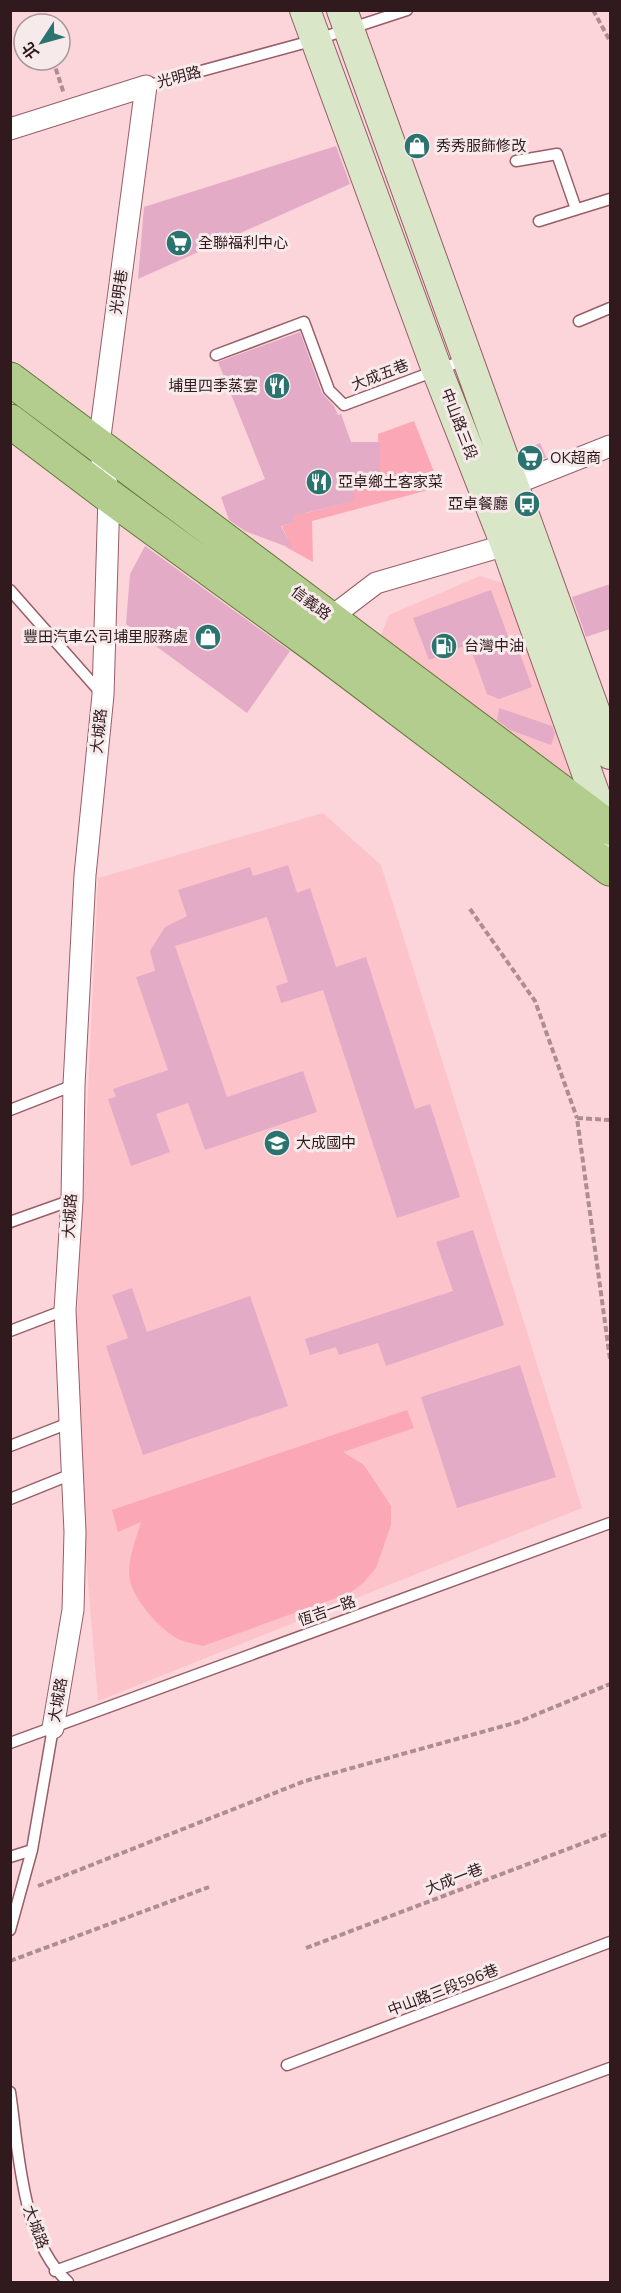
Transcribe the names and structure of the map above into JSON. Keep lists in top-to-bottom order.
{
  "streets": {
    "main road": ["信義路"],
    "street": [
      "光明路",
      "光明巷",
      "中山路三段",
      "大城路"
    ],
    "lane": ["大成五巷", "恆吉一路", "中山路三段596巷"],
    "path": ["大成一巷"]
  },
  "crossings": [
    ["光明路", "光明巷"],
    ["光明路", "中山路三段"],
    ["光明巷", "信義路"],
    ["光明巷", "大城路"],
    ["大成五巷", "中山路三段"],
    ["中山路三段", "信義路"],
    ["大城路", "恆吉一路"]
  ],
  "places": {
    "shop": ["秀秀服飾修改", "豐田汽車公司埔里服務處"],
    "supermarket": ["全聯福利中心", "OK超商"],
    "restaurant": ["埔里四季蒸宴", "亞卓鄉土客家菜"],
    "bus stop": ["亞卓餐廳"],
    "fuel station": ["台灣中油"],
    "school or university": ["大成國中"]
  },
  "north": "bottom left"
}
